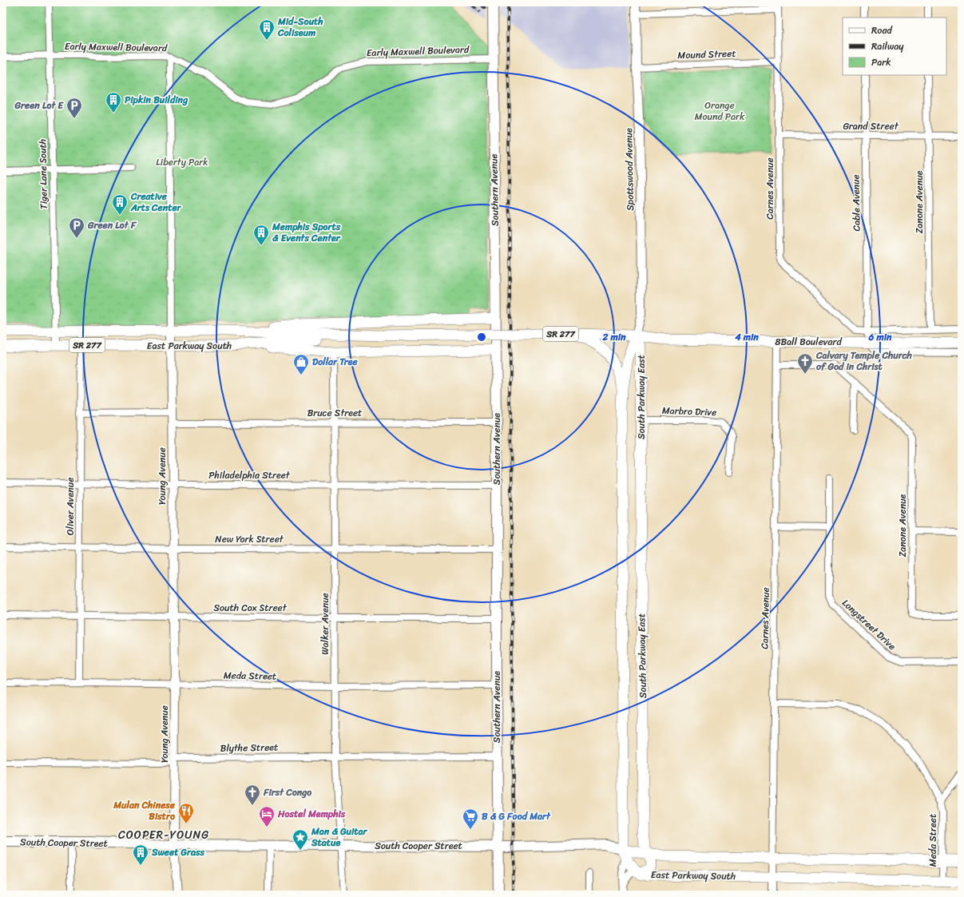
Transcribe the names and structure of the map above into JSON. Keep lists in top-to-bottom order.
{
  "streets": {
    "main road": [
      "Southern Avenue",
      "SR 277",
      "8Ball Boulevard",
      "East Parkway South",
      "South Parkway East",
      "South Cooper Street"
    ],
    "street": [
      "Early Maxwell Boulevard",
      "Mound Street",
      "Grand Street",
      "Spottswood Avenue",
      "Tiger Lane South",
      "Carnes Avenue",
      "Zanone Avenue",
      "Cable Avenue",
      "Marbro Drive",
      "Bruce Street",
      "Philadelphia Street",
      "Young Avenue",
      "Oliver Avenue",
      "New York Street",
      "South Cox Street",
      "Walker Avenue",
      "Longstreet Drive",
      "Meda Street",
      "Blythe Street"
    ]
  },
  "crossings": [
    ["Early Maxwell Boulevard", "Tiger Lane South"],
    ["Early Maxwell Boulevard", "Southern Avenue"],
    ["Early Maxwell Boulevard", "Young Avenue"],
    ["Mound Street", "Spottswood Avenue"],
    ["Mound Street", "Carnes Avenue"],
    ["Grand Street", "Carnes Avenue"],
    ["Grand Street", "Zanone Avenue"],
    ["Grand Street", "Cable Avenue"],
    ["Spottswood Avenue", "8Ball Boulevard"],
    ["Spottswood Avenue", "East Parkway South"],
    ["Spottswood Avenue", "South Parkway East"],
    ["Tiger Lane South", "East Parkway South"],
    ["Carnes Avenue", "Zanone Avenue"],
    ["Carnes Avenue", "Cable Avenue"],
    ["Carnes Avenue", "8Ball Boulevard"],
    ["Carnes Avenue", "East Parkway South"],
    ["Carnes Avenue", "Meda Street"],
    ["Southern Avenue", "Bruce Street"],
    ["Southern Avenue", "Philadelphia Street"],
    ["Southern Avenue", "New York Street"],
    ["Southern Avenue", "South Cox Street"],
    ["Southern Avenue", "Meda Street"],
    ["Southern Avenue", "Blythe Street"],
    ["Southern Avenue", "South Cooper Street"],
    ["8Ball Boulevard", "East Parkway South"],
    ["8Ball Boulevard", "South Parkway East"],
    ["East Parkway South", "South Parkway East"],
    ["East Parkway South", "Young Avenue"],
    ["East Parkway South", "Oliver Avenue"],
    ["East Parkway South", "Meda Street"],
    ["East Parkway South", "South Cooper Street"],
    ["South Parkway East", "Marbro Drive"],
    ["South Parkway East", "South Cooper Street"],
    ["Bruce Street", "Young Avenue"],
    ["Bruce Street", "Walker Avenue"],
    ["Philadelphia Street", "Young Avenue"],
    ["Philadelphia Street", "Oliver Avenue"],
    ["Philadelphia Street", "Walker Avenue"],
    ["Young Avenue", "New York Street"],
    ["Young Avenue", "South Cox Street"],
    ["Young Avenue", "Meda Street"],
    ["Young Avenue", "Blythe Street"],
    ["Young Avenue", "South Cooper Street"],
    ["Oliver Avenue", "New York Street"],
    ["Oliver Avenue", "South Cox Street"],
    ["Oliver Avenue", "Meda Street"],
    ["New York Street", "Walker Avenue"],
    ["South Cox Street", "Walker Avenue"],
    ["Walker Avenue", "Meda Street"],
    ["Walker Avenue", "Blythe Street"],
    ["Walker Avenue", "South Cooper Street"]
  ],
  "districts": ["COOPER-YOUNG"],
  "parks": ["Orange Mound Park", "Liberty Park"],
  "places": {
    "building": [
      "Mid-South Coliseum",
      "Pipkin Building",
      "Creative Arts Center",
      "Memphis Sports & Events Center",
      "Sweet Grass"
    ],
    "parking": ["Green Lot E", "Green Lot F"],
    "church": ["Calvary Temple Church of God in Christ", "First Congo"],
    "shop": ["Dollar Tree"],
    "restaurant": ["Mulan Chinese Bistro"],
    "hotel": ["Hostel Memphis"],
    "supermarket": ["B & G Food Mart"],
    "place": ["Man & Guitar Statue"]
  },
  "legend": ["Road", "Railway", "Park"],
  "rings": ["2 min", "4 min", "6 min"]
}
